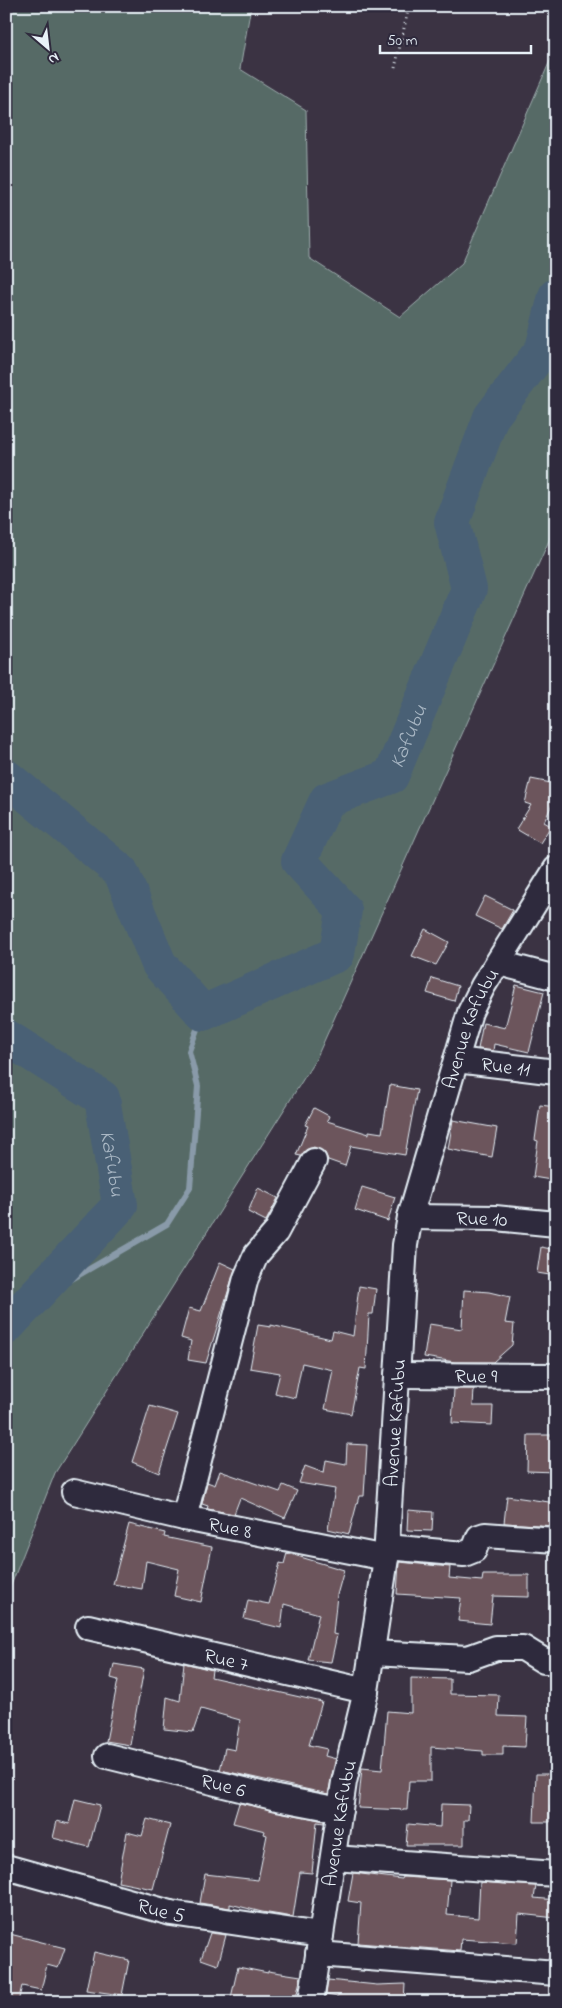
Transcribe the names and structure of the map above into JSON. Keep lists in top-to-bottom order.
{
  "streets": {
    "street": [
      "Avenue Kafubu",
      "Rue 11",
      "Rue 10",
      "Rue 9",
      "Rue 8",
      "Rue 7",
      "Rue 6",
      "Rue 5"
    ]
  },
  "crossings": [
    ["Avenue Kafubu", "Rue 11"],
    ["Avenue Kafubu", "Rue 10"],
    ["Avenue Kafubu", "Rue 9"],
    ["Avenue Kafubu", "Rue 8"],
    ["Avenue Kafubu", "Rue 7"],
    ["Avenue Kafubu", "Rue 6"],
    ["Avenue Kafubu", "Rue 5"]
  ],
  "water": ["Kafubu"],
  "scale_bar": "50 m",
  "north": "bottom right"
}
